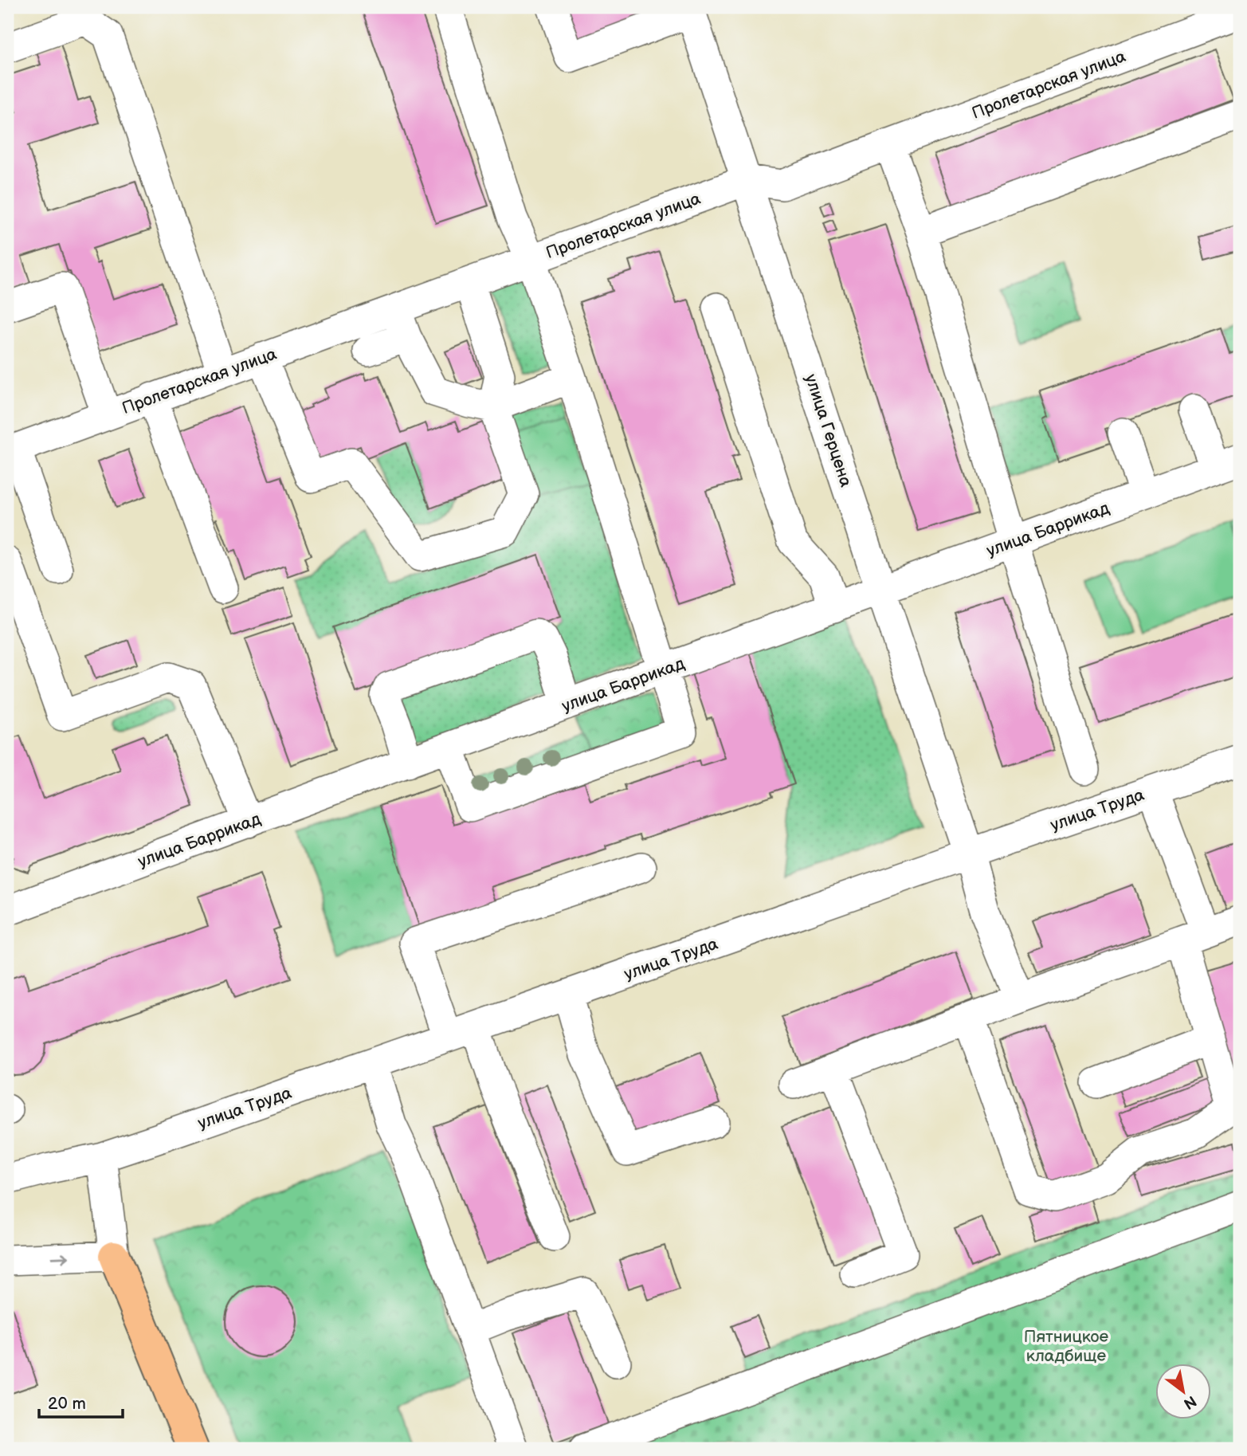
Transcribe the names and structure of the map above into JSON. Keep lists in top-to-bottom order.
{
  "streets": {
    "street": [
      "Пролетарская улица",
      "улица Герцена",
      "улица Баррикад",
      "улица Труда"
    ]
  },
  "crossings": [
    ["Пролетарская улица", "улица Герцена"],
    ["улица Герцена", "улица Баррикад"],
    ["улица Герцена", "улица Труда"]
  ],
  "parks": ["Пятницкое кладбище"],
  "scale_bar": "20 m",
  "north": "bottom right"
}
